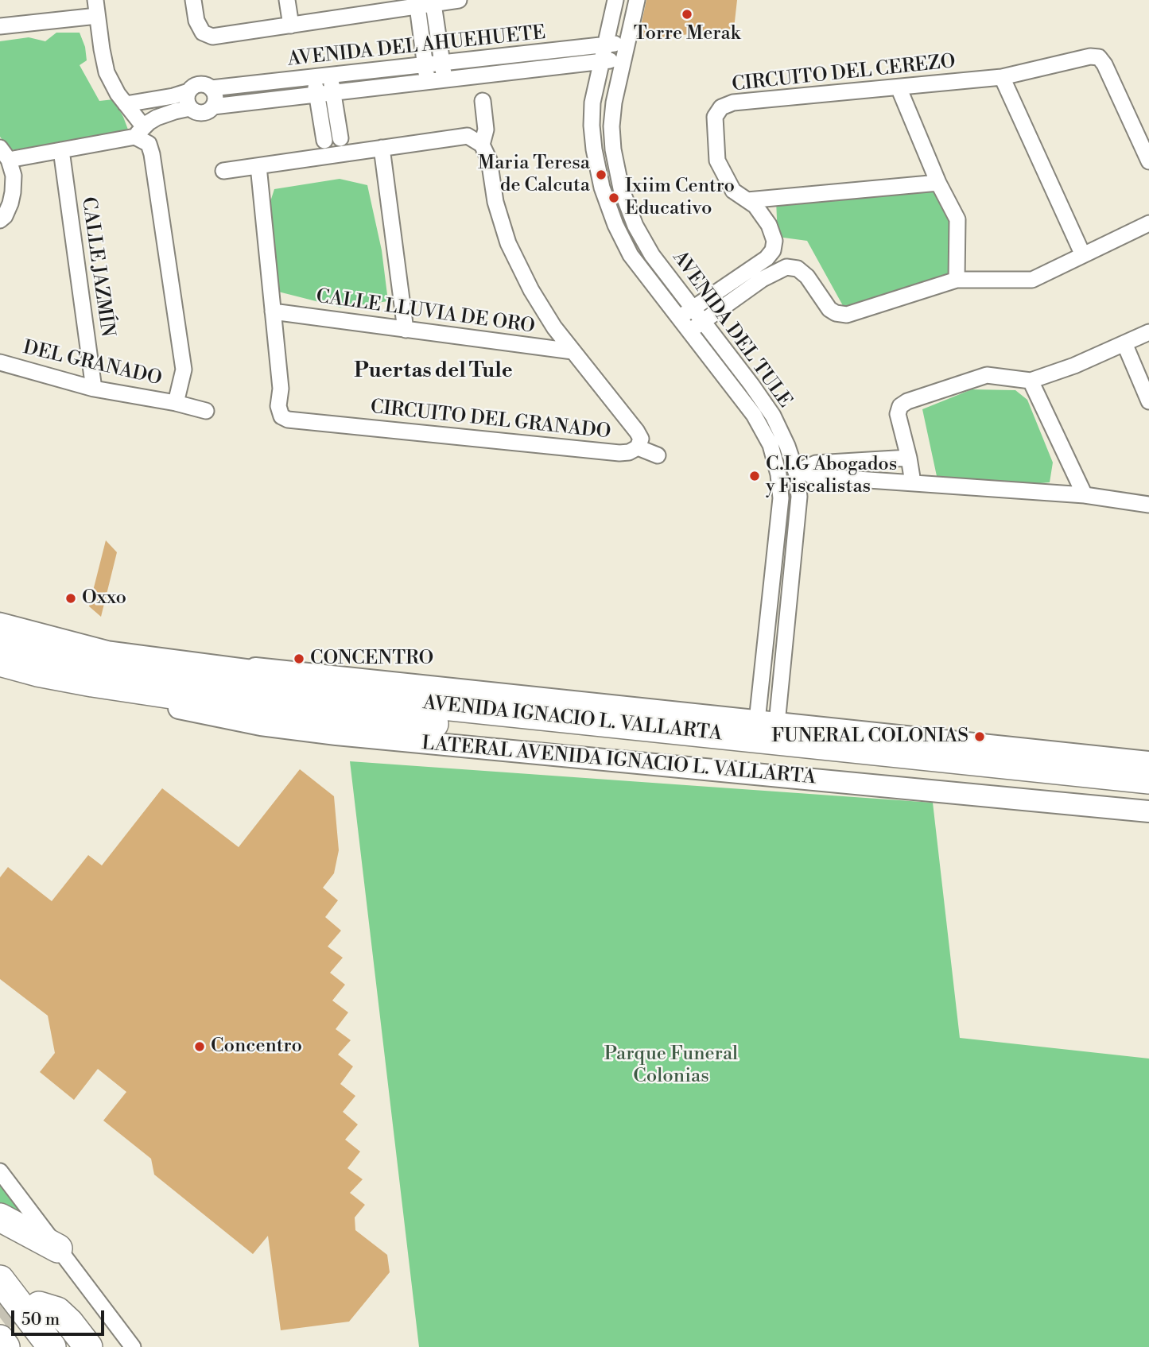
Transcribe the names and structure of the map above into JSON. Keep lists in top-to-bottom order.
{
  "streets": {
    "highway": ["AVENIDA IGNACIO L. VALLARTA"],
    "street": [
      "AVENIDA DEL AHUEHUETE",
      "CIRCUITO DEL CEREZO",
      "CALLE JAZMÍN",
      "CALLE LLUVIA DE ORO",
      "AVENIDA DEL TULE",
      "DEL GRANADO",
      "CIRCUITO DEL GRANADO",
      "LATERAL AVENIDA IGNACIO L. VALLARTA"
    ]
  },
  "crossings": [
    ["AVENIDA DEL AHUEHUETE", "AVENIDA DEL TULE"],
    ["CALLE JAZMÍN", "DEL GRANADO"],
    ["CALLE LLUVIA DE ORO", "CIRCUITO DEL GRANADO"],
    ["AVENIDA IGNACIO L. VALLARTA", "LATERAL AVENIDA IGNACIO L. VALLARTA"]
  ],
  "districts": ["Puertas del Tule"],
  "parks": ["Parque Funeral Colonias"],
  "places": [
    "Torre Merak",
    "Maria Teresa de Calcuta",
    "Ixiim Centro Educativo",
    "C.I.G Abogados y Fiscalistas",
    "Oxxo",
    "CONCENTRO",
    "FUNERAL COLONIAS",
    "Concentro"
  ],
  "scale_bar": "50 m"
}
